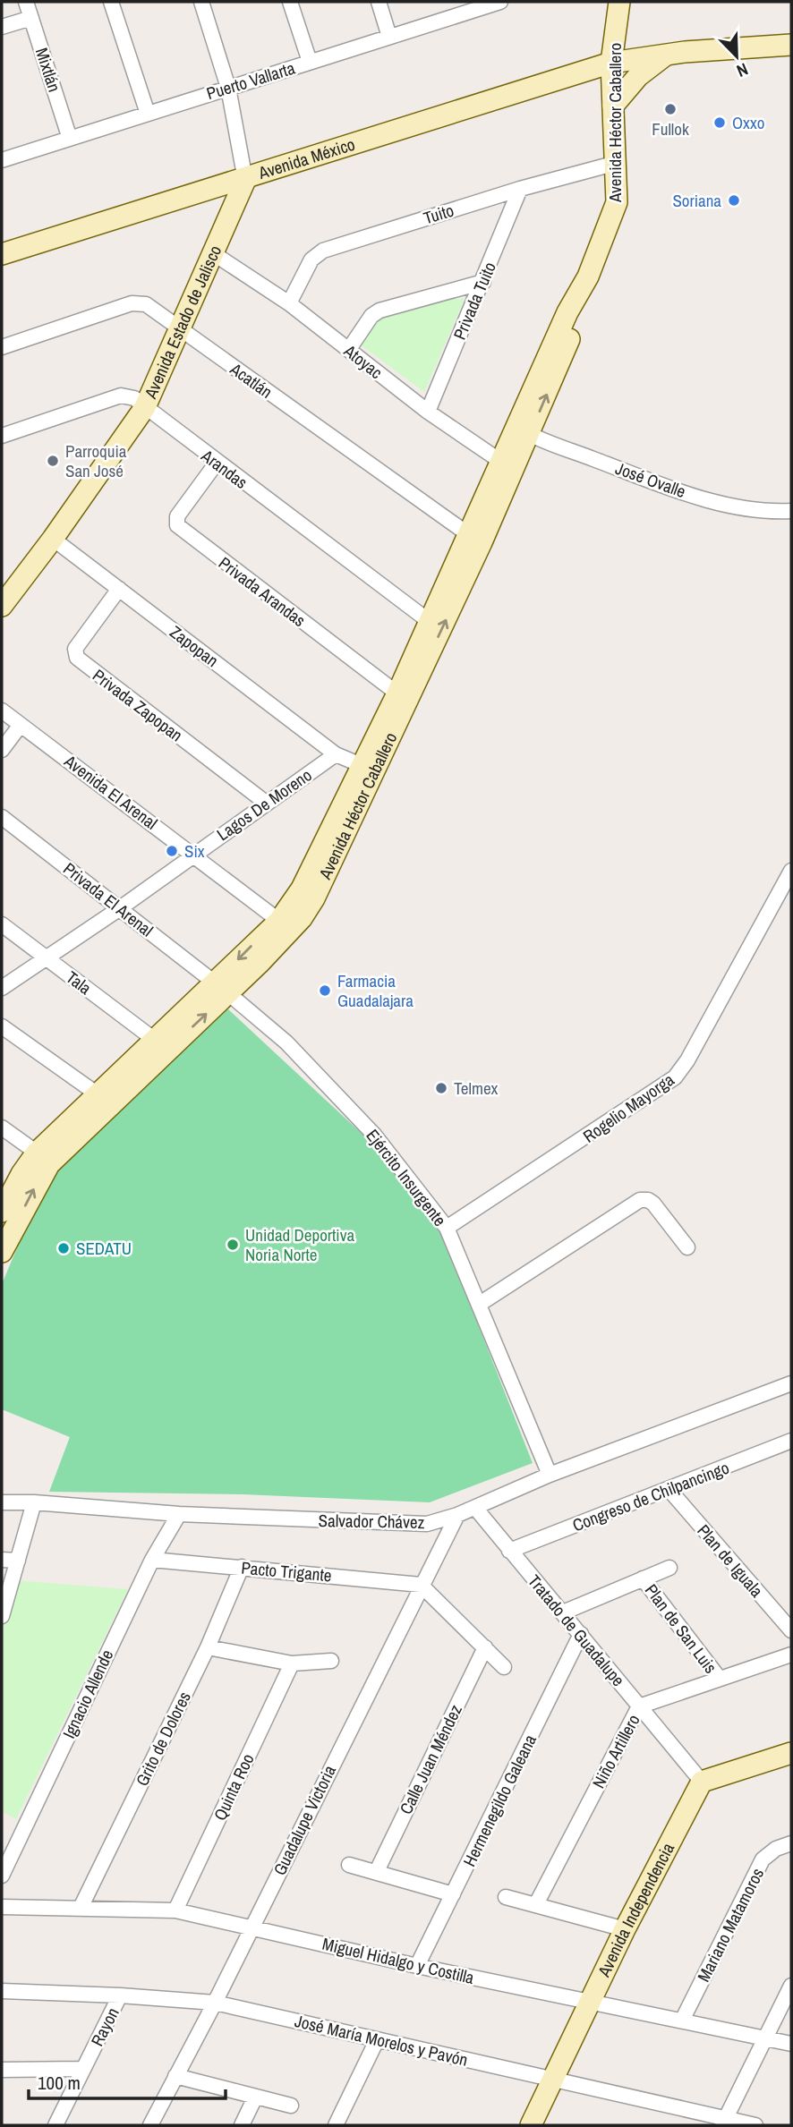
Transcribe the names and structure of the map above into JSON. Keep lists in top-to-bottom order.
{
  "streets": {
    "main road": [
      "Avenida Héctor Caballero",
      "Avenida México",
      "Avenida Estado de Jalisco",
      "Avenida Independencia"
    ],
    "street": [
      "Mixtlán",
      "Puerto Vallarta",
      "Tuito",
      "Privada Tuito",
      "Atoyac",
      "Acatlán",
      "Arandas",
      "José Ovalle",
      "Privada Arandas",
      "Zapopan",
      "Privada Zapopan",
      "Avenida El Arenal",
      "Lagos De Moreno",
      "Privada El Arenal",
      "Tala",
      "Rogelio Mayorga",
      "Ejército Insurgente",
      "Congreso de Chilpancingo",
      "Salvador Chávez",
      "Plan de Iguala",
      "Pacto Trigante",
      "Plan de San Luis",
      "Tratado de Guadalupe",
      "Ignacio Allende",
      "Grito de Dolores",
      "Niño Artillero",
      "Calle Juan Méndez",
      "Quinta Roo",
      "Hermenegildo Galeana",
      "Guadalupe Victoria",
      "Mariano Matamoros",
      "Miguel Hidalgo y Costilla",
      "Rayon",
      "José María Morelos y Pavón"
    ]
  },
  "crossings": [
    ["Mixtlán", "Puerto Vallarta"],
    ["Avenida Héctor Caballero", "Avenida México"],
    ["Avenida Héctor Caballero", "Tuito"],
    ["Avenida Héctor Caballero", "Atoyac"],
    ["Avenida Héctor Caballero", "Acatlán"],
    ["Avenida Héctor Caballero", "Arandas"],
    ["Avenida Héctor Caballero", "José Ovalle"],
    ["Avenida Héctor Caballero", "Privada Arandas"],
    ["Avenida Héctor Caballero", "Avenida El Arenal"],
    ["Avenida Héctor Caballero", "Privada El Arenal"],
    ["Avenida Héctor Caballero", "Tala"],
    ["Avenida Héctor Caballero", "Ejército Insurgente"],
    ["Avenida México", "Avenida Estado de Jalisco"],
    ["Tuito", "Privada Tuito"],
    ["Tuito", "Atoyac"],
    ["Privada Tuito", "Atoyac"],
    ["Avenida Estado de Jalisco", "Atoyac"],
    ["Avenida Estado de Jalisco", "Acatlán"],
    ["Avenida Estado de Jalisco", "Arandas"],
    ["Avenida Estado de Jalisco", "Zapopan"],
    ["Arandas", "Privada Arandas"],
    ["Zapopan", "Privada Zapopan"],
    ["Zapopan", "Lagos De Moreno"],
    ["Privada Zapopan", "Lagos De Moreno"],
    ["Avenida El Arenal", "Lagos De Moreno"],
    ["Lagos De Moreno", "Privada El Arenal"],
    ["Lagos De Moreno", "Tala"],
    ["Privada El Arenal", "Ejército Insurgente"],
    ["Rogelio Mayorga", "Ejército Insurgente"],
    ["Ejército Insurgente", "Salvador Chávez"],
    ["Congreso de Chilpancingo", "Plan de Iguala"],
    ["Congreso de Chilpancingo", "Tratado de Guadalupe"],
    ["Salvador Chávez", "Tratado de Guadalupe"],
    ["Salvador Chávez", "Ignacio Allende"],
    ["Salvador Chávez", "Guadalupe Victoria"],
    ["Pacto Trigante", "Ignacio Allende"],
    ["Pacto Trigante", "Grito de Dolores"],
    ["Pacto Trigante", "Guadalupe Victoria"],
    ["Plan de San Luis", "Tratado de Guadalupe"],
    ["Plan de San Luis", "Niño Artillero"],
    ["Tratado de Guadalupe", "Niño Artillero"],
    ["Tratado de Guadalupe", "Hermenegildo Galeana"],
    ["Tratado de Guadalupe", "Avenida Independencia"],
    ["Grito de Dolores", "Miguel Hidalgo y Costilla"],
    ["Quinta Roo", "Miguel Hidalgo y Costilla"],
    ["Hermenegildo Galeana", "Miguel Hidalgo y Costilla"],
    ["Guadalupe Victoria", "Miguel Hidalgo y Costilla"],
    ["Guadalupe Victoria", "José María Morelos y Pavón"],
    ["Avenida Independencia", "Miguel Hidalgo y Costilla"],
    ["Avenida Independencia", "José María Morelos y Pavón"],
    ["Mariano Matamoros", "Miguel Hidalgo y Costilla"],
    ["Rayon", "José María Morelos y Pavón"]
  ],
  "places": [
    "Fullok",
    "Oxxo",
    "Soriana",
    "Parroquia San José",
    "Six",
    "Farmacia Guadalajara",
    "Telmex",
    "Unidad Deportiva Noria Norte",
    "SEDATU"
  ],
  "scale_bar": "100 m",
  "north": "bottom right"
}
